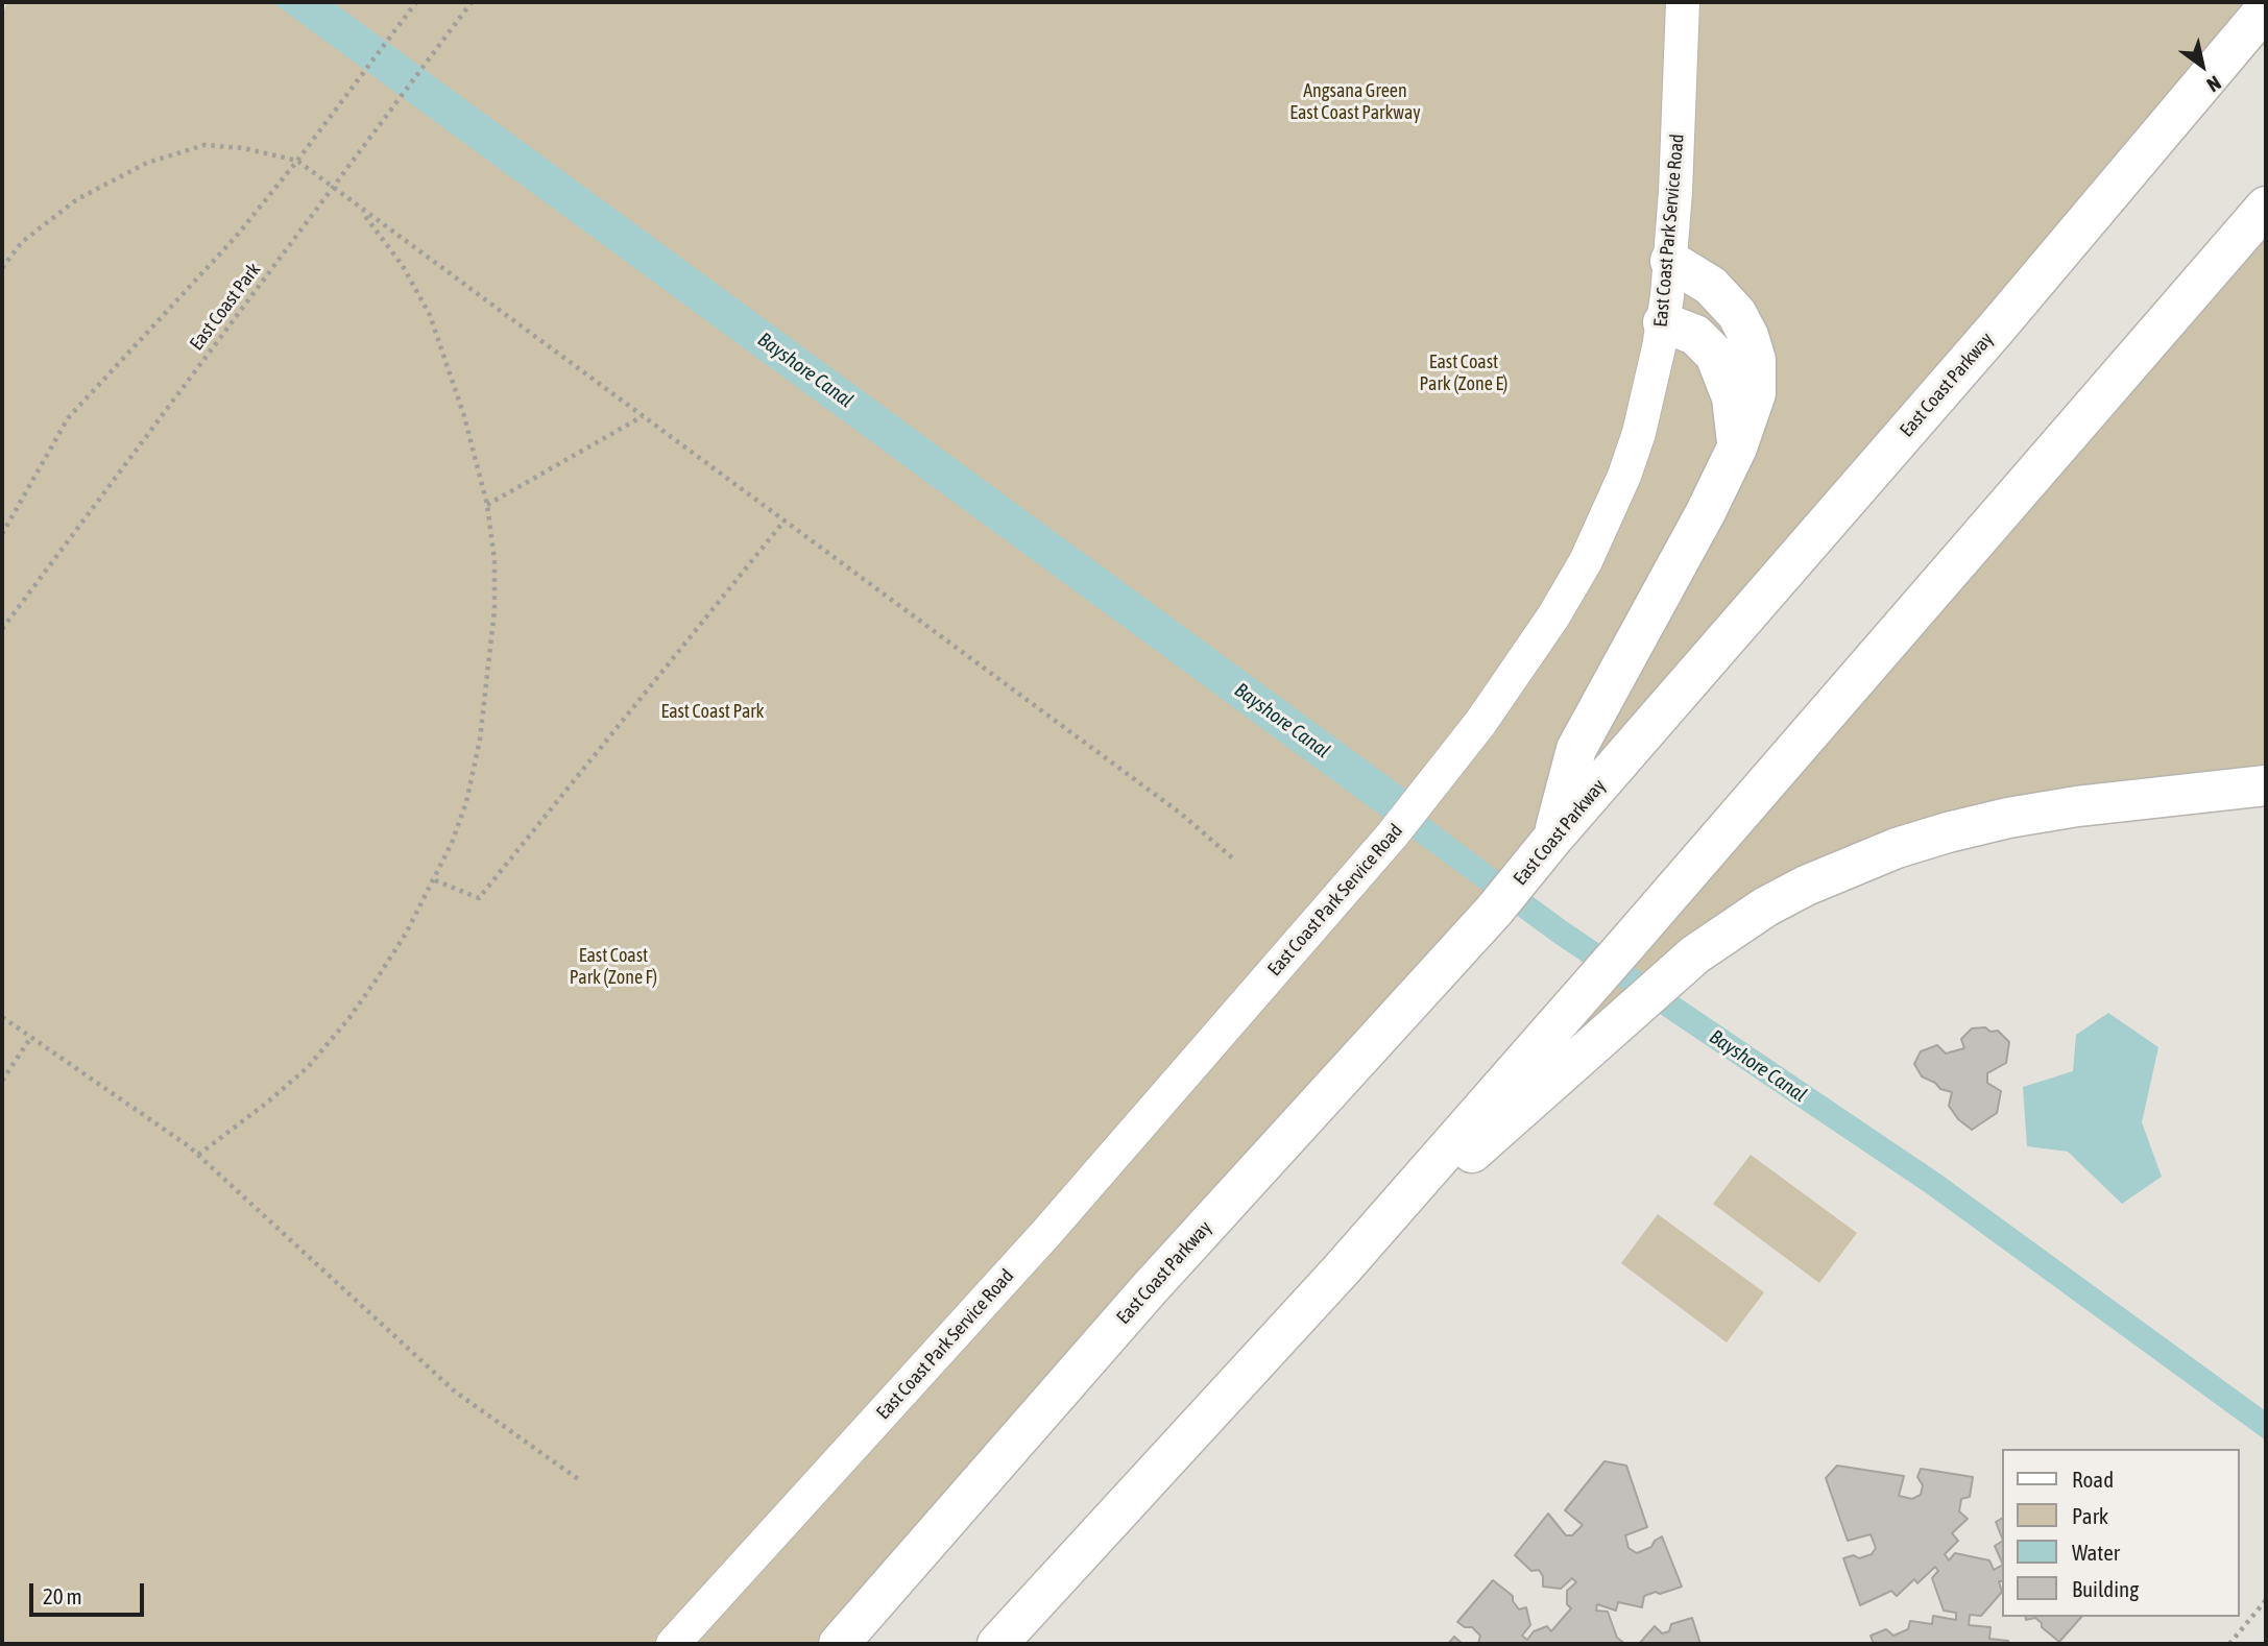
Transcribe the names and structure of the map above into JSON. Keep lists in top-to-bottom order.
{
  "streets": {
    "highway": ["East Coast Parkway"],
    "street": ["East Coast Park Service Road"],
    "path": ["East Coast Park"]
  },
  "water": ["Bayshore Canal"],
  "parks": [
    "Angsana Green East Coast Parkway",
    "East Coast Park (Zone E)",
    "East Coast Park",
    "East Coast Park (Zone F)"
  ],
  "legend": [
    "Road",
    "Park",
    "Water",
    "Building"
  ],
  "scale_bar": "20 m",
  "north": "bottom right"
}
